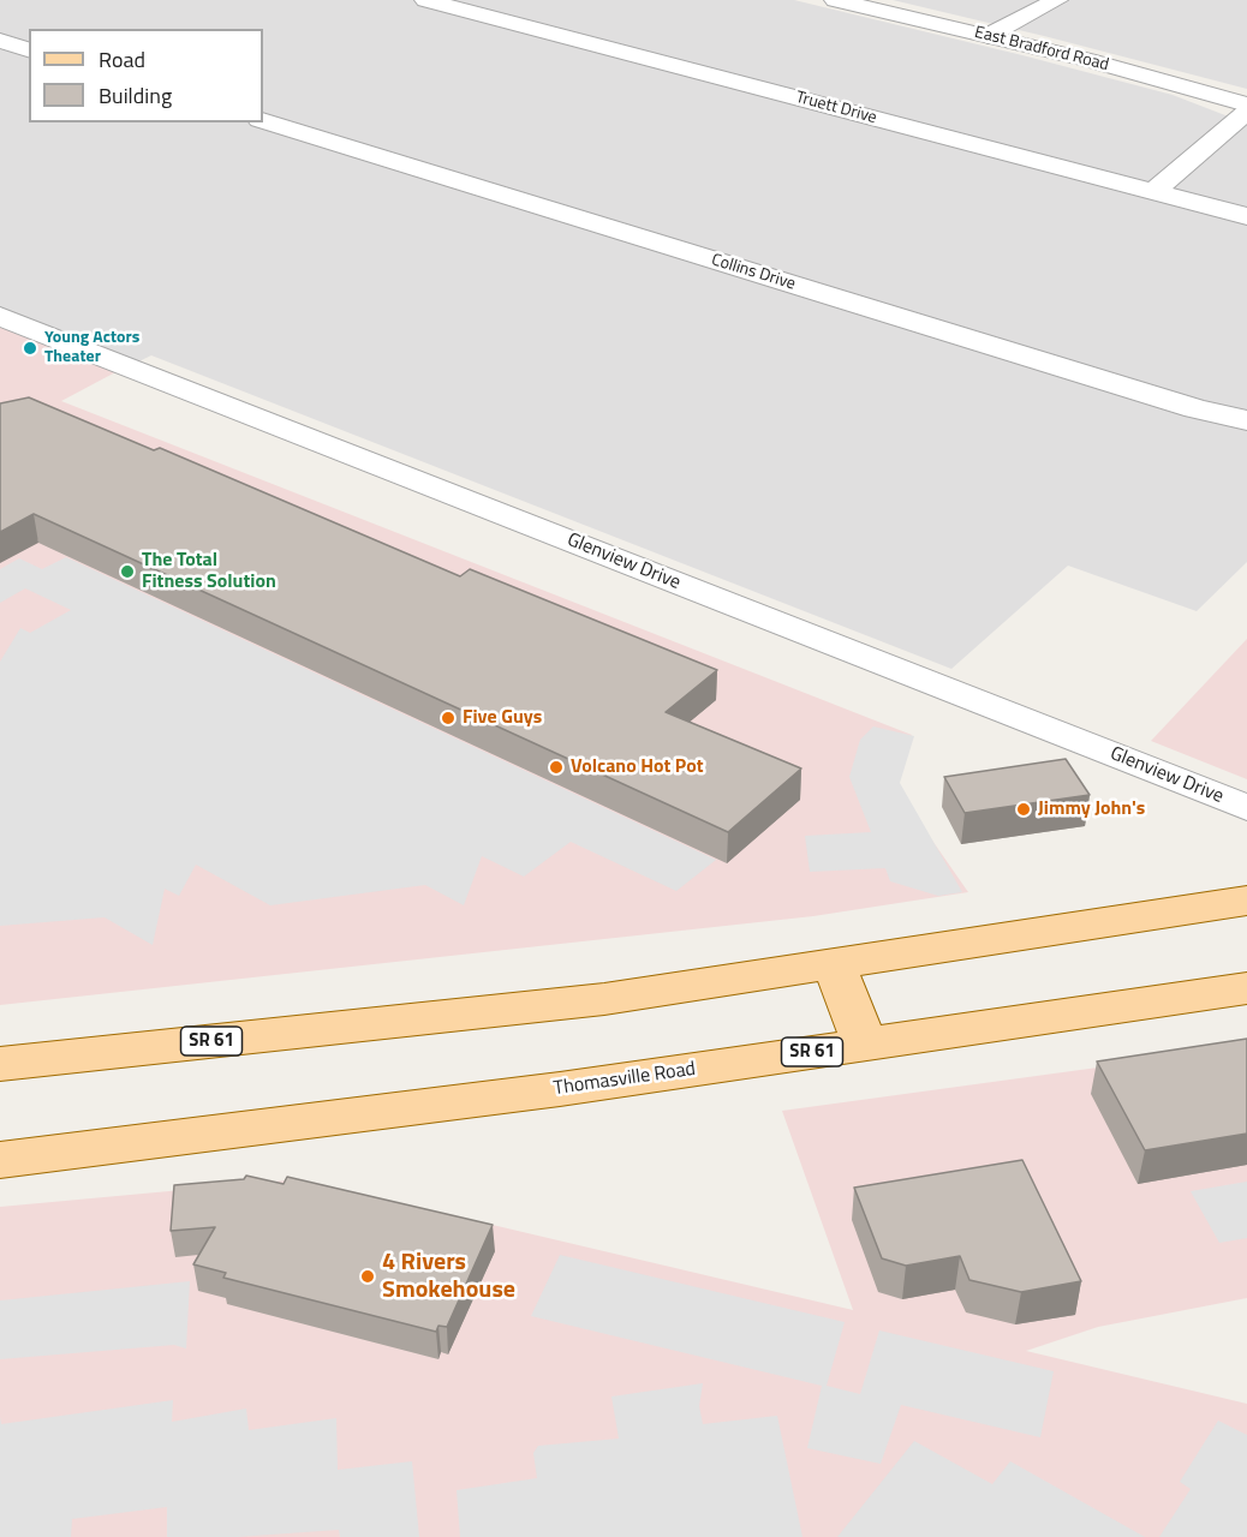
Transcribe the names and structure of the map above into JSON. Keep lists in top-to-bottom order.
{
  "streets": {
    "main road": ["SR 61", "Thomasville Road"],
    "street": [
      "East Bradford Road",
      "Truett Drive",
      "Collins Drive",
      "Glenview Drive"
    ]
  },
  "places": [
    "Young Actors Theater",
    "The Total Fitness Solution",
    "Five Guys",
    "Volcano Hot Pot",
    "Jimmy John's",
    "4 Rivers Smokehouse"
  ],
  "legend": ["Road", "Building"]
}
